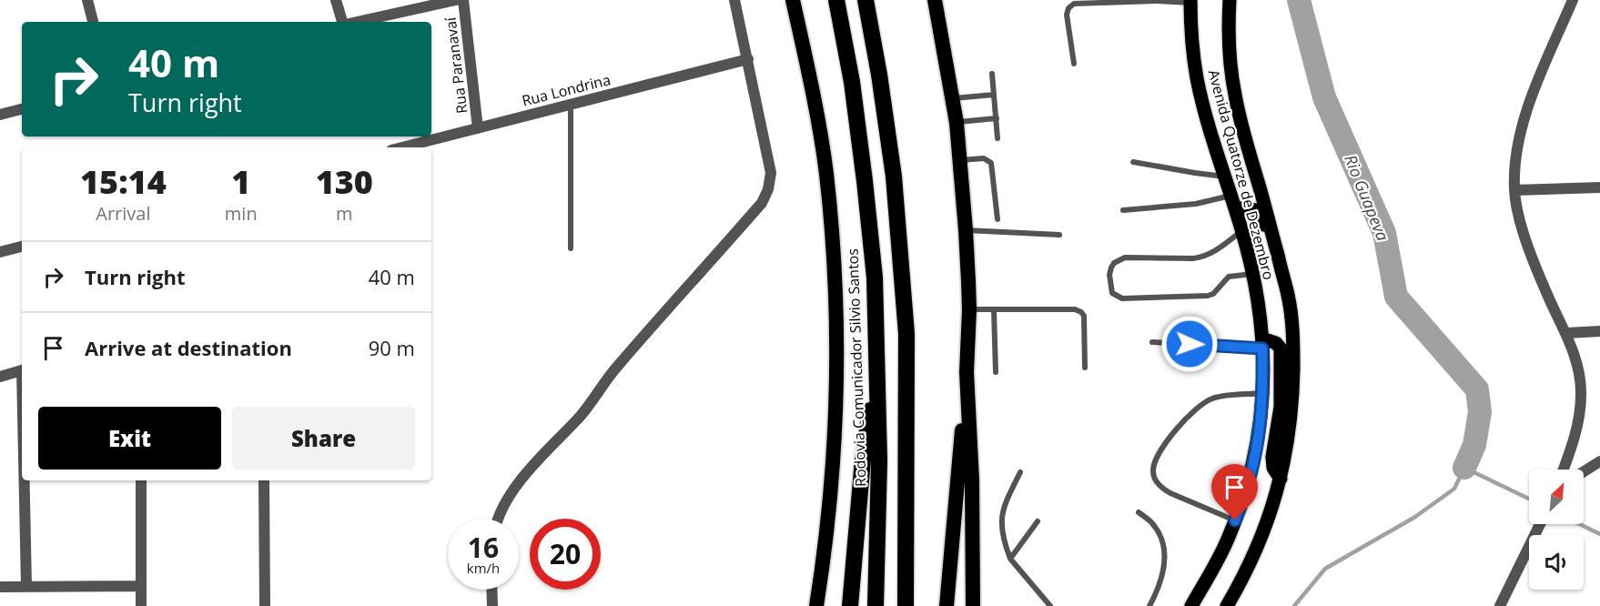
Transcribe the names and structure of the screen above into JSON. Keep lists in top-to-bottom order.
{
  "streets": {
    "highway": ["Rodovia Comunicador Silvio Santos"],
    "main road": ["Avenida Quatorze de Dezembro"],
    "street": ["Rua Paranavaí", "Rua Londrina"]
  },
  "crossings": [
    ["Rua Paranavaí", "Rua Londrina"]
  ],
  "water": ["Rio Guapeva"],
  "north": "top right",
  "page": {
    "turn": ["40 m", "Turn right"],
    "eta": [
      "15:14",
      "Arrival",
      "1",
      "min",
      "130",
      "m"
    ],
    "list": [
      {
        "name": "Turn right",
        "value": "40 m"
      },
      {
        "name": "Arrive at destination",
        "value": "90 m"
      }
    ],
    "buttons": ["Exit", "Share"],
    "speed": "16 km/h",
    "limit": "20"
  }
}
